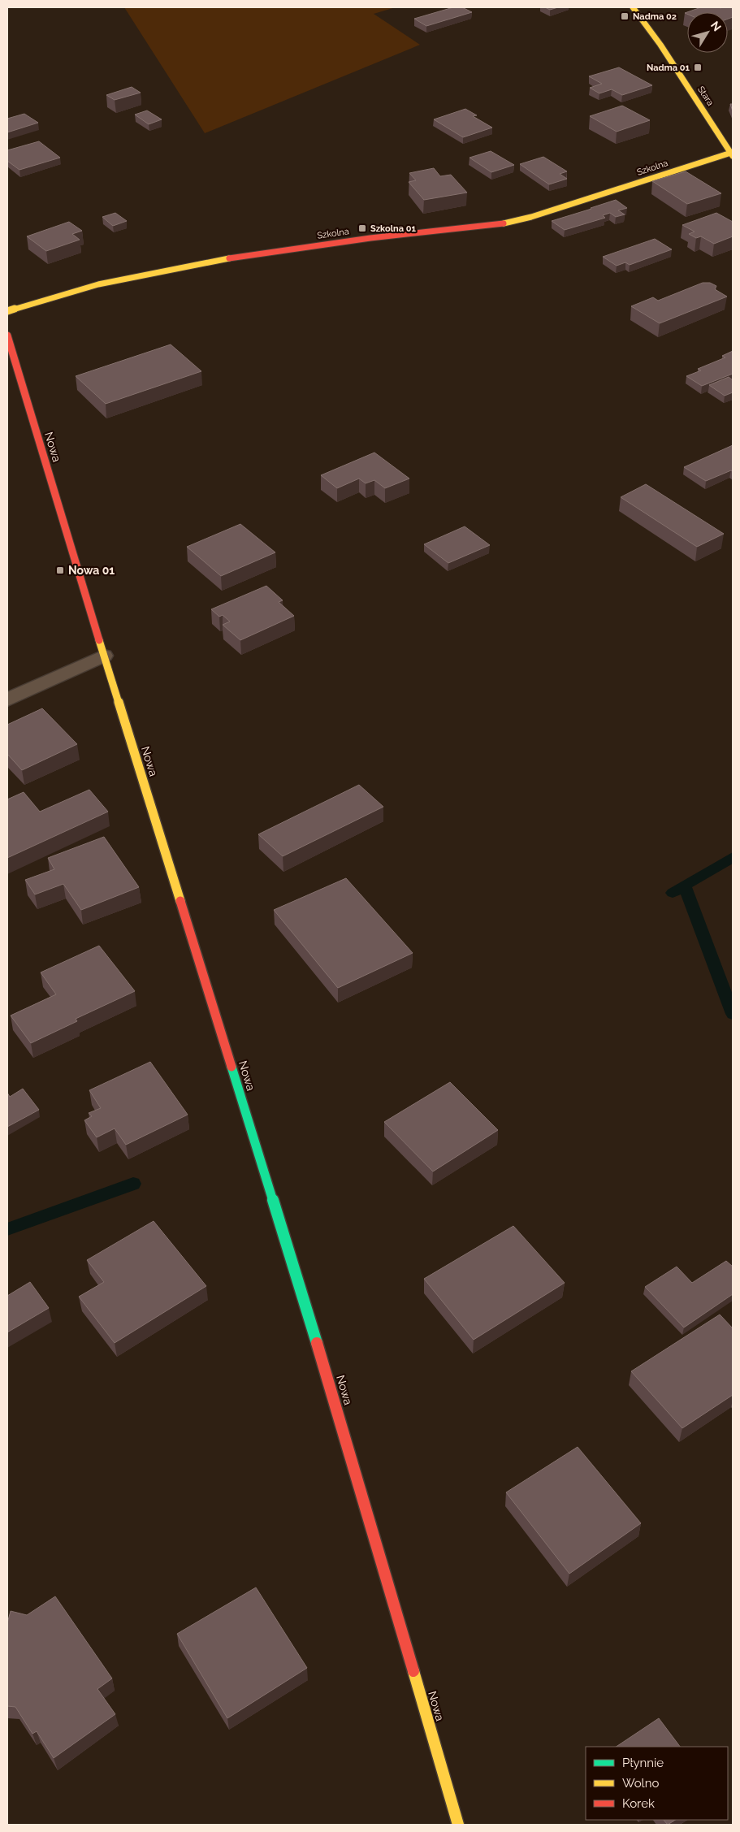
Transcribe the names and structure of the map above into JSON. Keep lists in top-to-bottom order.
{
  "streets": {
    "street": ["Stara", "Szkolna", "Nowa"]
  },
  "crossings": [
    ["Stara", "Szkolna"]
  ],
  "places": {
    "transit": [
      "Nadma 02",
      "Nadma 01",
      "Szkolna 01",
      "Nowa 01"
    ]
  },
  "legend": ["Płynnie", "Wolno", "Korek"],
  "north": "top right"
}
